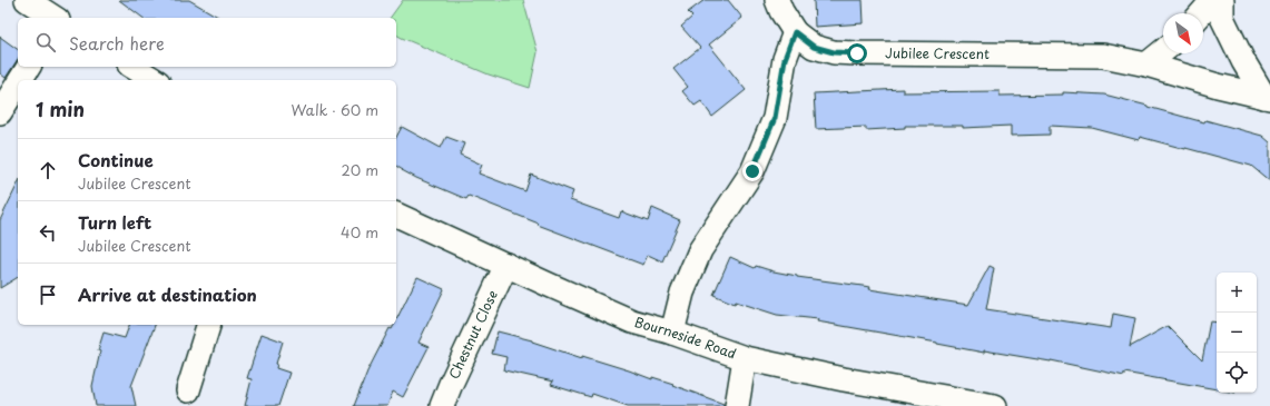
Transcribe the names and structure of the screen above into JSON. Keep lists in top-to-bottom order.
{
  "streets": {
    "street": ["Jubilee Crescent", "Chestnut Close", "Bourneside Road"]
  },
  "crossings": [
    ["Chestnut Close", "Bourneside Road"]
  ],
  "north": "bottom right",
  "page": {
    "search": "Search here",
    "heading": ["1 min", "Walk · 60 m"],
    "list": [
      ["Continue", "Jubilee Crescent", "20 m"],
      ["Turn left", "Jubilee Crescent", "40 m"],
      "Arrive at destination"
    ],
    "map_buttons": ["+", "−"]
  }
}
